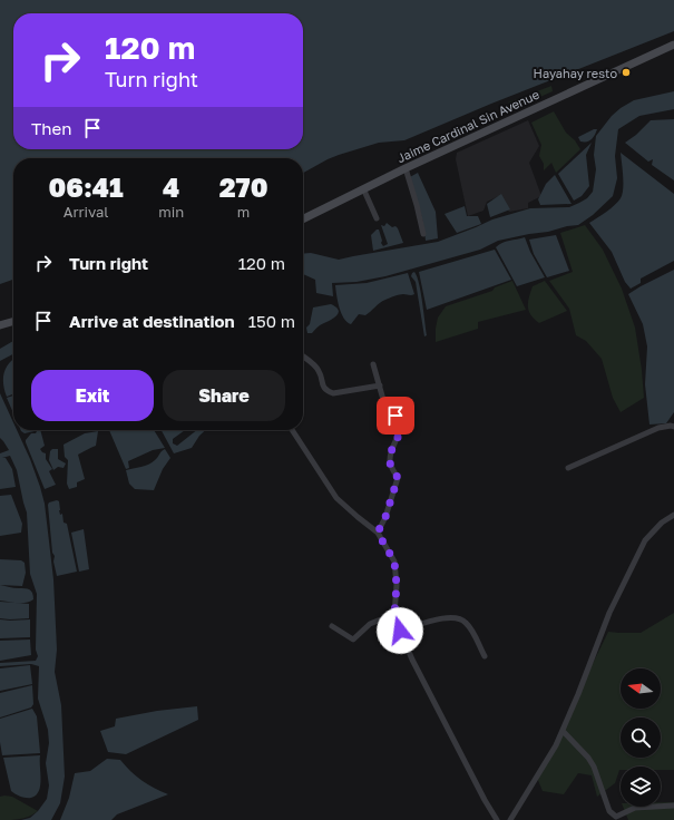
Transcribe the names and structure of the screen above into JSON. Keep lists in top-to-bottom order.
{
  "streets": {
    "main road": ["Jaime Cardinal Sin Avenue"]
  },
  "places": ["Hayahay resto"],
  "north": "left",
  "page": {
    "turn": ["120 m", "Turn right"],
    "then": "Then",
    "eta": [
      "06:41",
      "Arrival",
      "4",
      "min",
      "270",
      "m"
    ],
    "list": [
      {
        "name": "Turn right",
        "value": "120 m"
      },
      {
        "name": "Arrive at destination",
        "value": "150 m"
      }
    ],
    "buttons": ["Exit", "Share"]
  }
}
